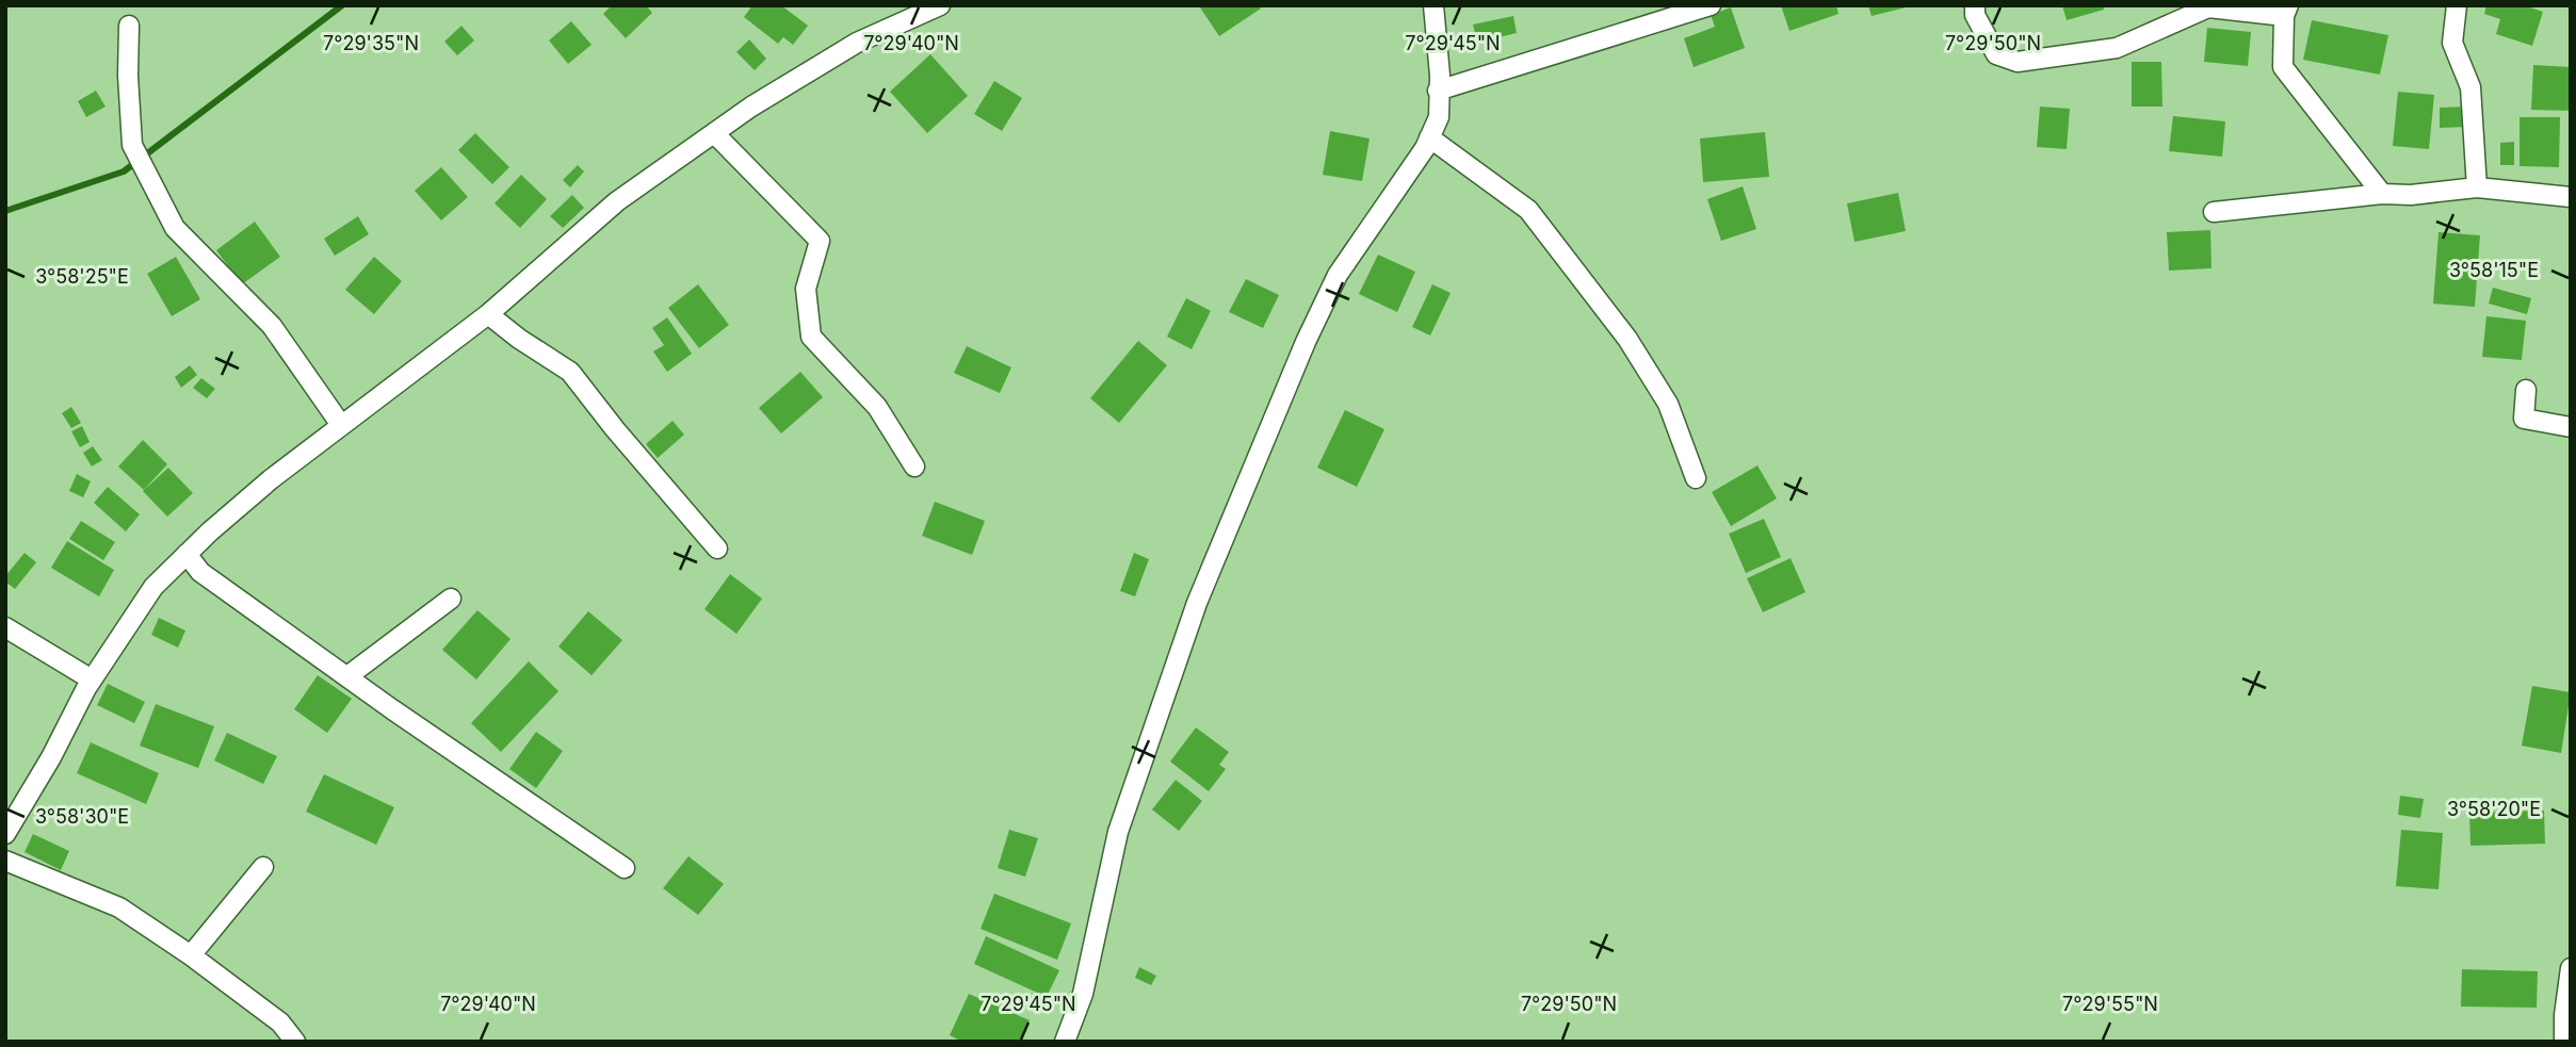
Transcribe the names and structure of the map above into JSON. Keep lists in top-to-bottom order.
{
  "coordinates": [
    "7°29'35\"N",
    "7°29'40\"N",
    "7°29'45\"N",
    "7°29'50\"N",
    "3°58'15\"E",
    "3°58'25\"E",
    "3°58'20\"E",
    "3°58'30\"E",
    "7°29'55\"N"
  ]
}
